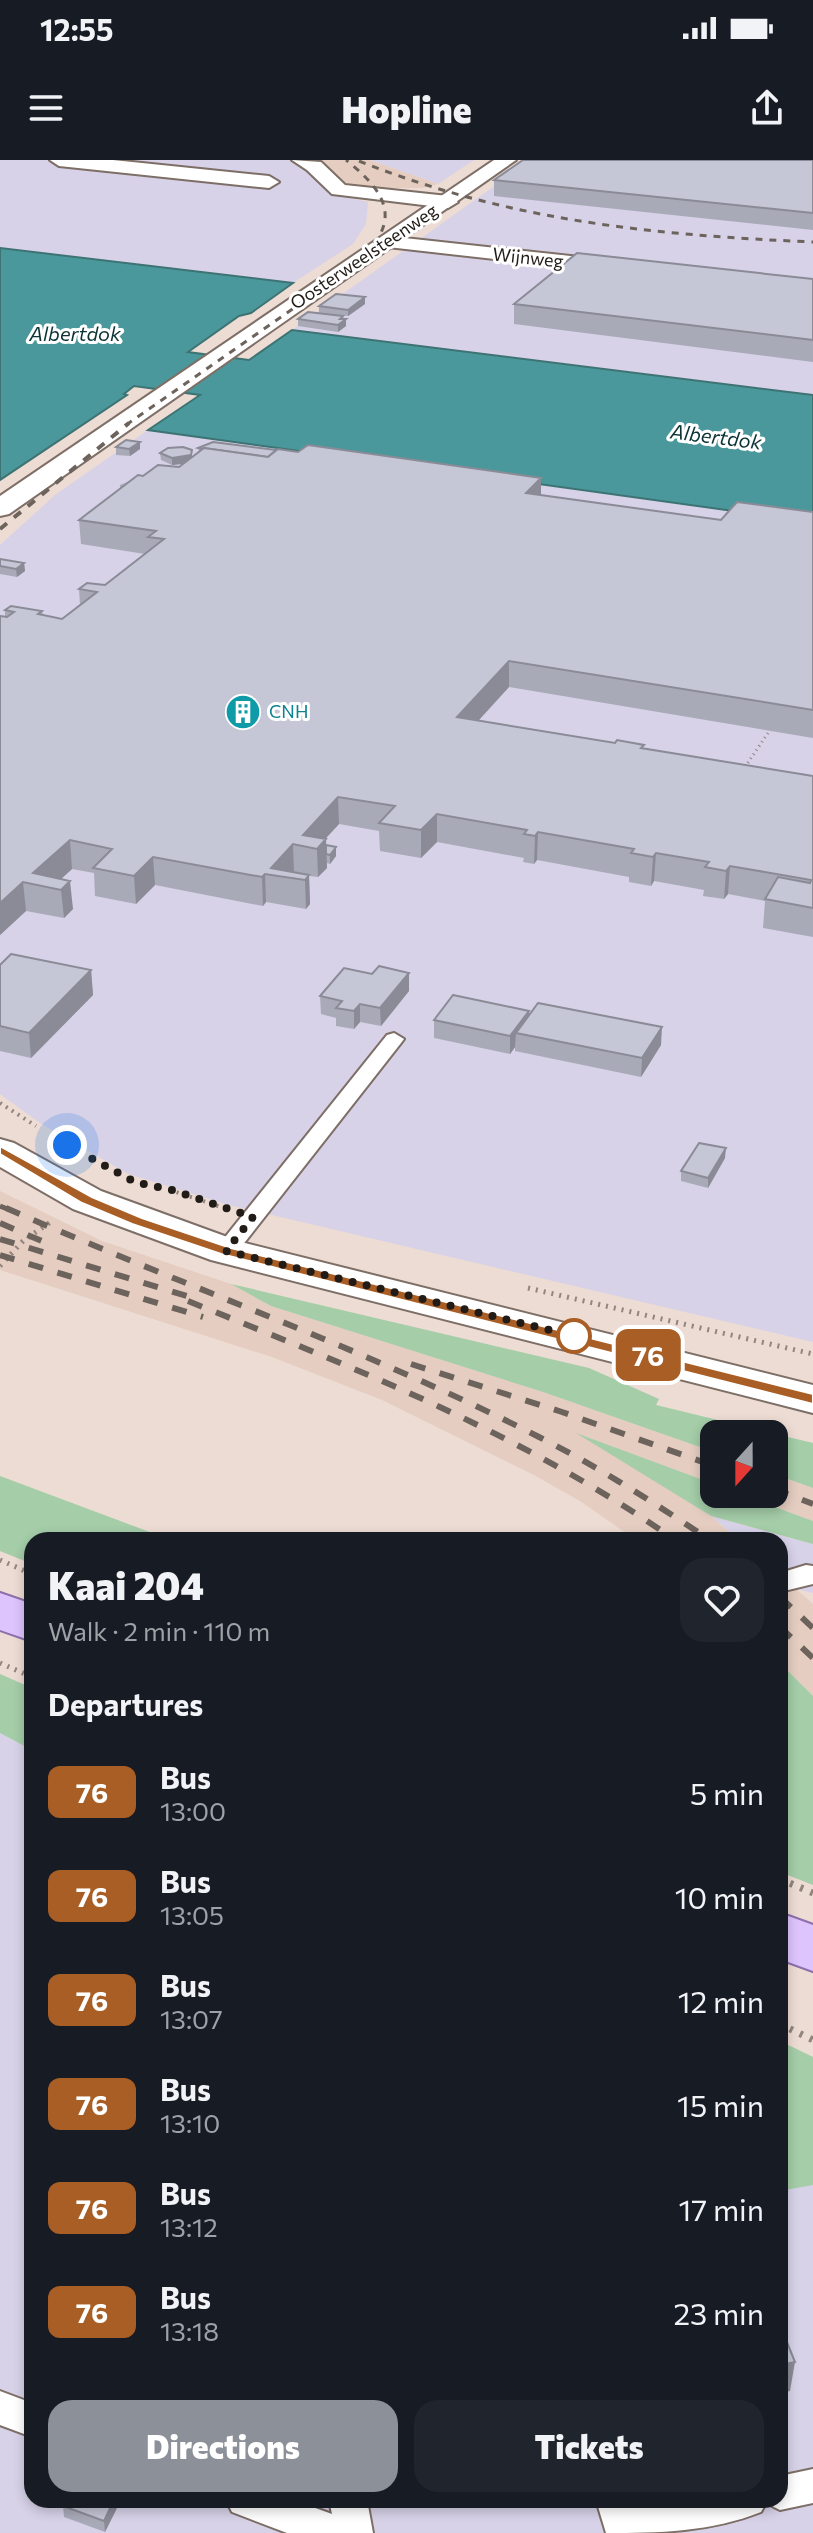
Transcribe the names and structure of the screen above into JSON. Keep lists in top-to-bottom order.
{
  "streets": {
    "street": ["Oosterweelsteenweg", "Wijnweg"]
  },
  "crossings": [
    ["Oosterweelsteenweg", "Wijnweg"]
  ],
  "water": ["Albertdok"],
  "places": {
    "building": ["CNH"]
  },
  "lines": ["bus line 76"],
  "north": "bottom",
  "page": {
    "status": "12:55",
    "header": "Hopline",
    "on_map": "76",
    "heading": [
      ["Kaai 204", "Walk · 2 min · 110 m"],
      "Departures"
    ],
    "list": [
      {
        "mark": "76",
        "name": "Bus",
        "note": "13:00",
        "value": "5 min"
      },
      {
        "mark": "76",
        "name": "Bus",
        "note": "13:05",
        "value": "10 min"
      },
      {
        "mark": "76",
        "name": "Bus",
        "note": "13:07",
        "value": "12 min"
      },
      {
        "mark": "76",
        "name": "Bus",
        "note": "13:10",
        "value": "15 min"
      },
      {
        "mark": "76",
        "name": "Bus",
        "note": "13:12",
        "value": "17 min"
      },
      {
        "mark": "76",
        "name": "Bus",
        "note": "13:18",
        "value": "23 min"
      }
    ],
    "buttons": ["Directions", "Tickets"]
  }
}
